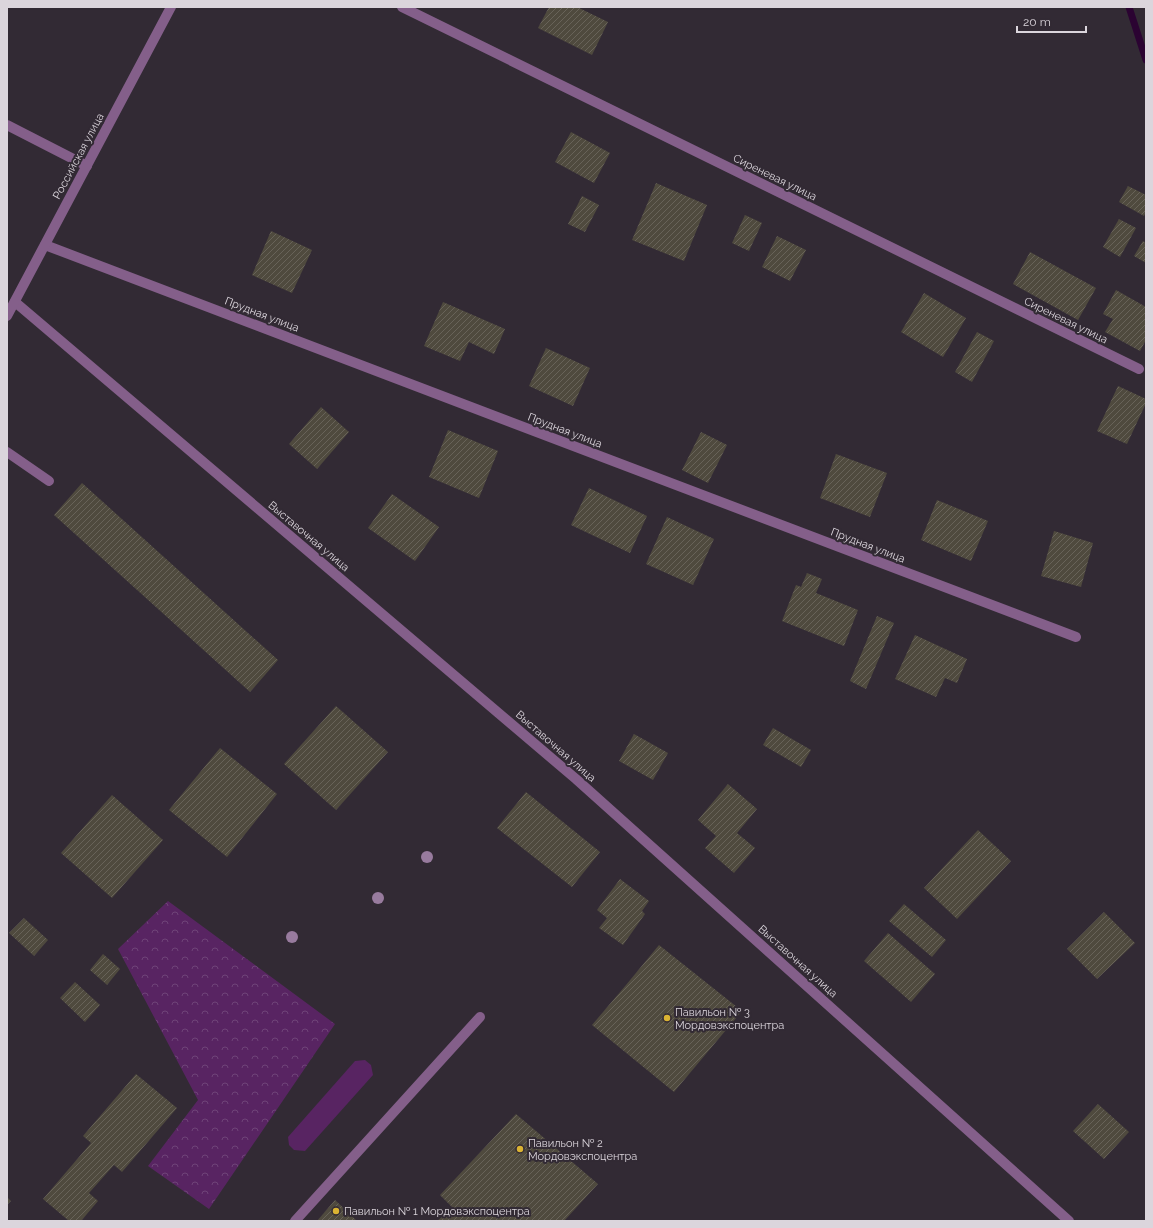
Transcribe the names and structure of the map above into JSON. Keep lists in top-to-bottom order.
{
  "streets": {
    "street": [
      "Российская улица",
      "Сиреневая улица",
      "Прудная улица",
      "Выставочная улица"
    ]
  },
  "crossings": [
    ["Российская улица", "Прудная улица"],
    ["Российская улица", "Выставочная улица"]
  ],
  "places": ["Павильон № 3 Мордовэкспоцентра", "Павильон № 2 Мордовэкспоцентра", "Павильон № 1 Мордовэкспоцентра"],
  "scale_bar": "20 m"
}
